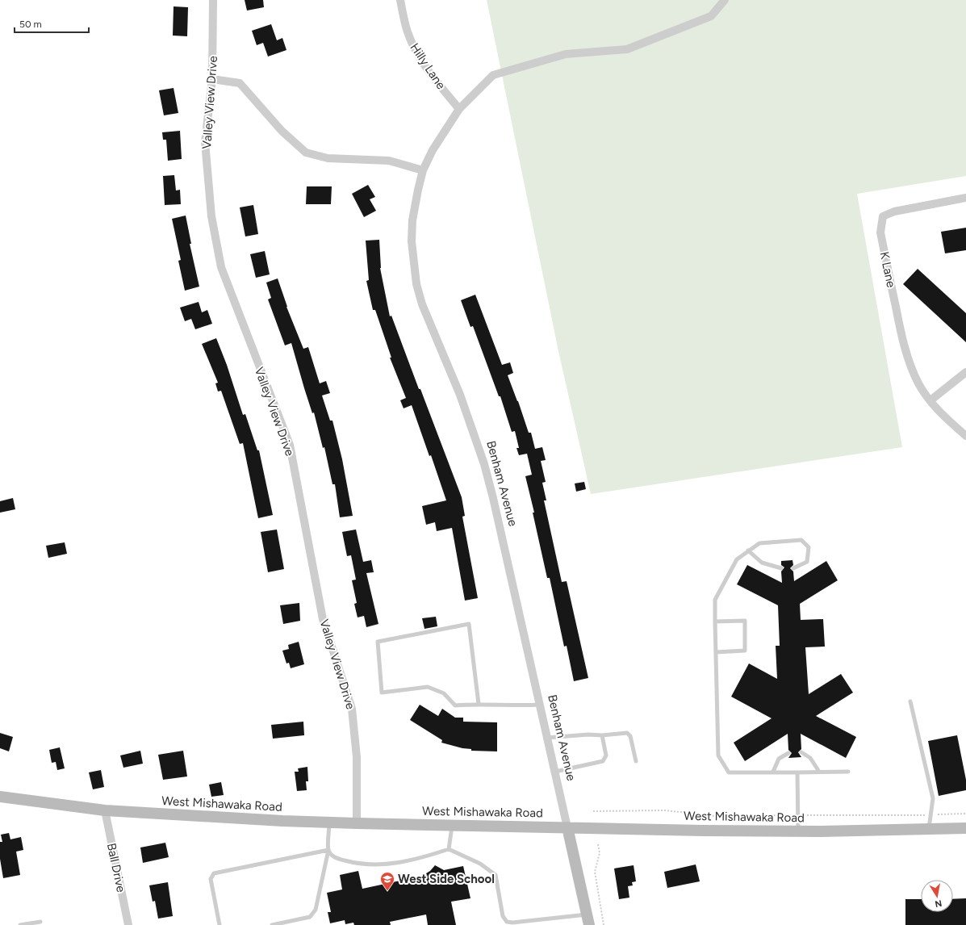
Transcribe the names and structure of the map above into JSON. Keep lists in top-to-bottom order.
{
  "streets": {
    "main road": ["Benham Avenue", "West Mishawaka Road"],
    "street": [
      "Hilly Lane",
      "Valley View Drive",
      "K Lane",
      "Ball Drive"
    ]
  },
  "crossings": [
    ["Hilly Lane", "Benham Avenue"],
    ["Valley View Drive", "West Mishawaka Road"],
    ["Benham Avenue", "West Mishawaka Road"],
    ["West Mishawaka Road", "Ball Drive"]
  ],
  "places": {
    "school or university": ["West Side School"]
  },
  "scale_bar": "50 m",
  "north": "bottom"
}
